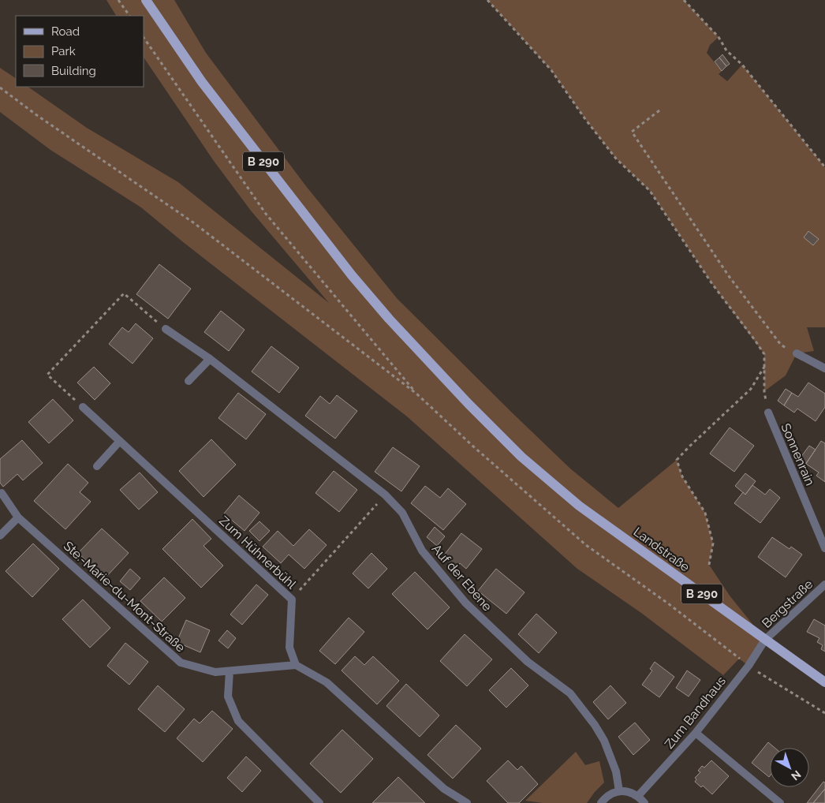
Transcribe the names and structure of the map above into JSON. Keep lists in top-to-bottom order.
{
  "streets": {
    "main road": ["B 290", "Landstraße"],
    "street": [
      "Sonnenrain",
      "Zum Hühnerbühl",
      "Auf der Ebene",
      "Ste.-Marie-du-Mont-Straße",
      "Bergstraße",
      "Zum Bandhaus"
    ]
  },
  "crossings": [
    ["Landstraße", "Bergstraße"],
    ["Landstraße", "Zum Bandhaus"],
    ["Zum Hühnerbühl", "Ste.-Marie-du-Mont-Straße"],
    ["Bergstraße", "Zum Bandhaus"]
  ],
  "legend": ["Road", "Park", "Building"],
  "north": "bottom right"
}
